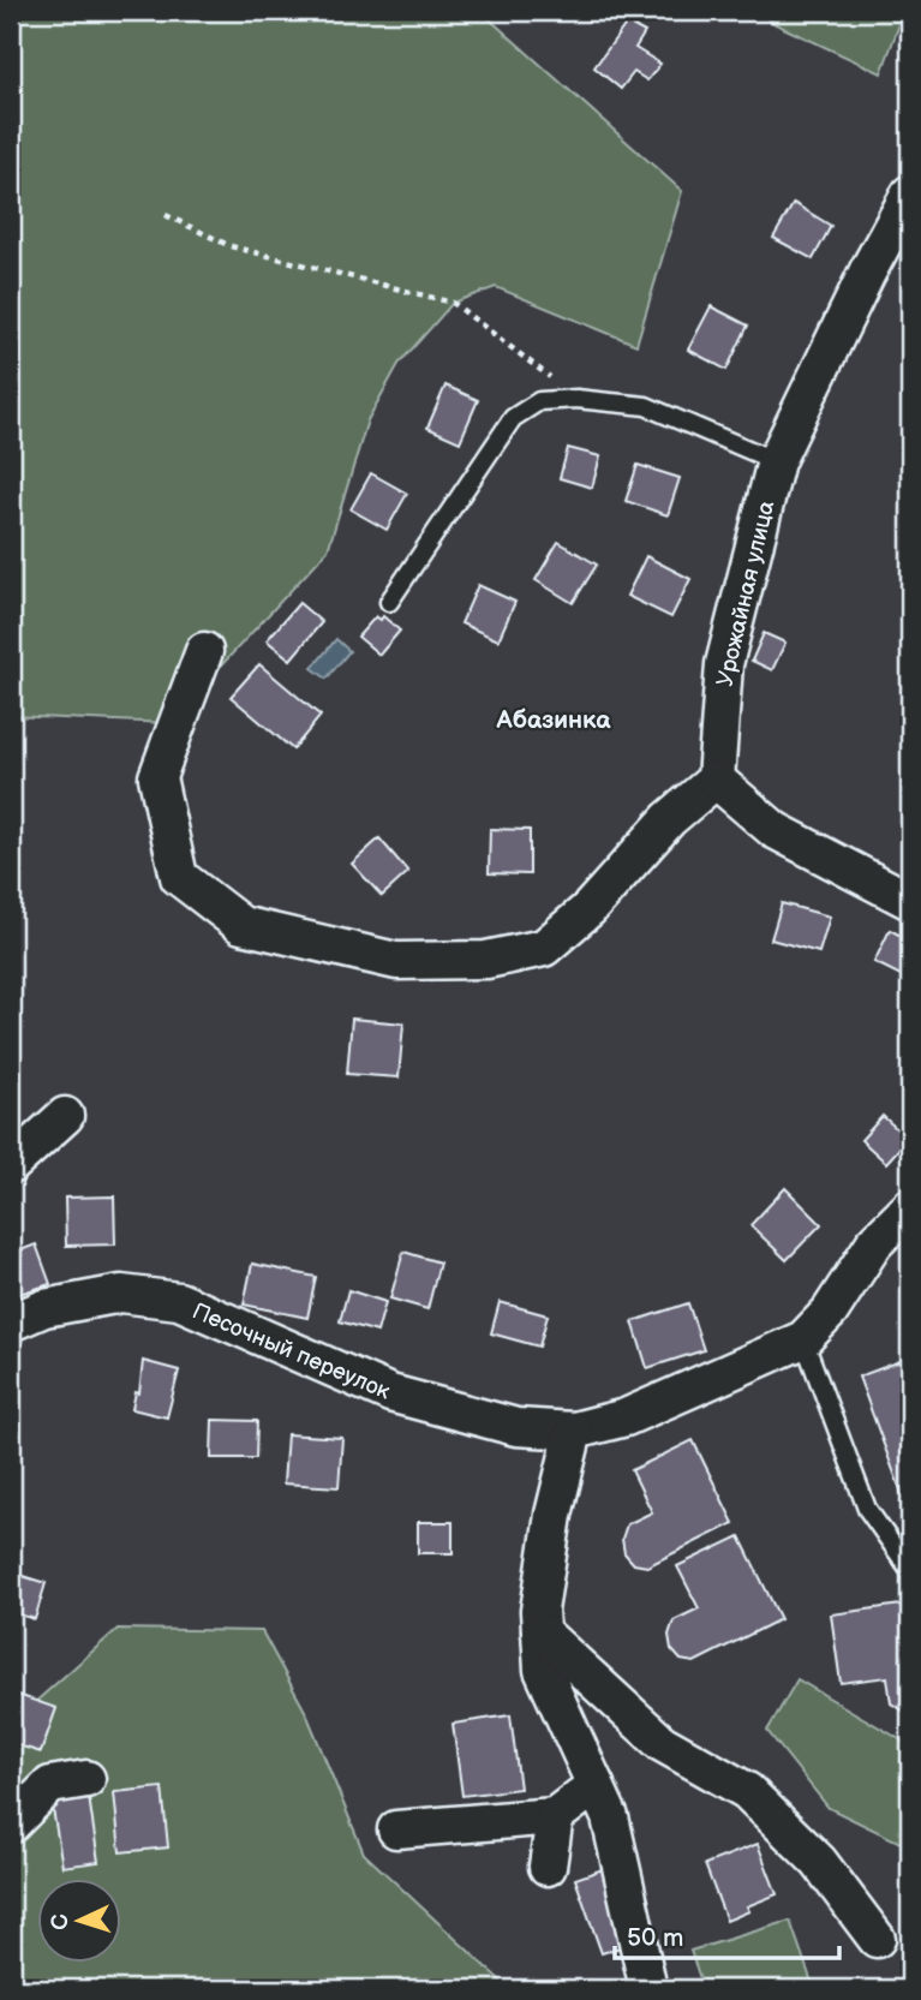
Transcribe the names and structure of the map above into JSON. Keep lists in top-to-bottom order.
{
  "streets": {
    "street": ["Урожайная улица", "Песочный переулок"]
  },
  "districts": ["Абазинка"],
  "scale_bar": "50 m",
  "north": "left"
}
